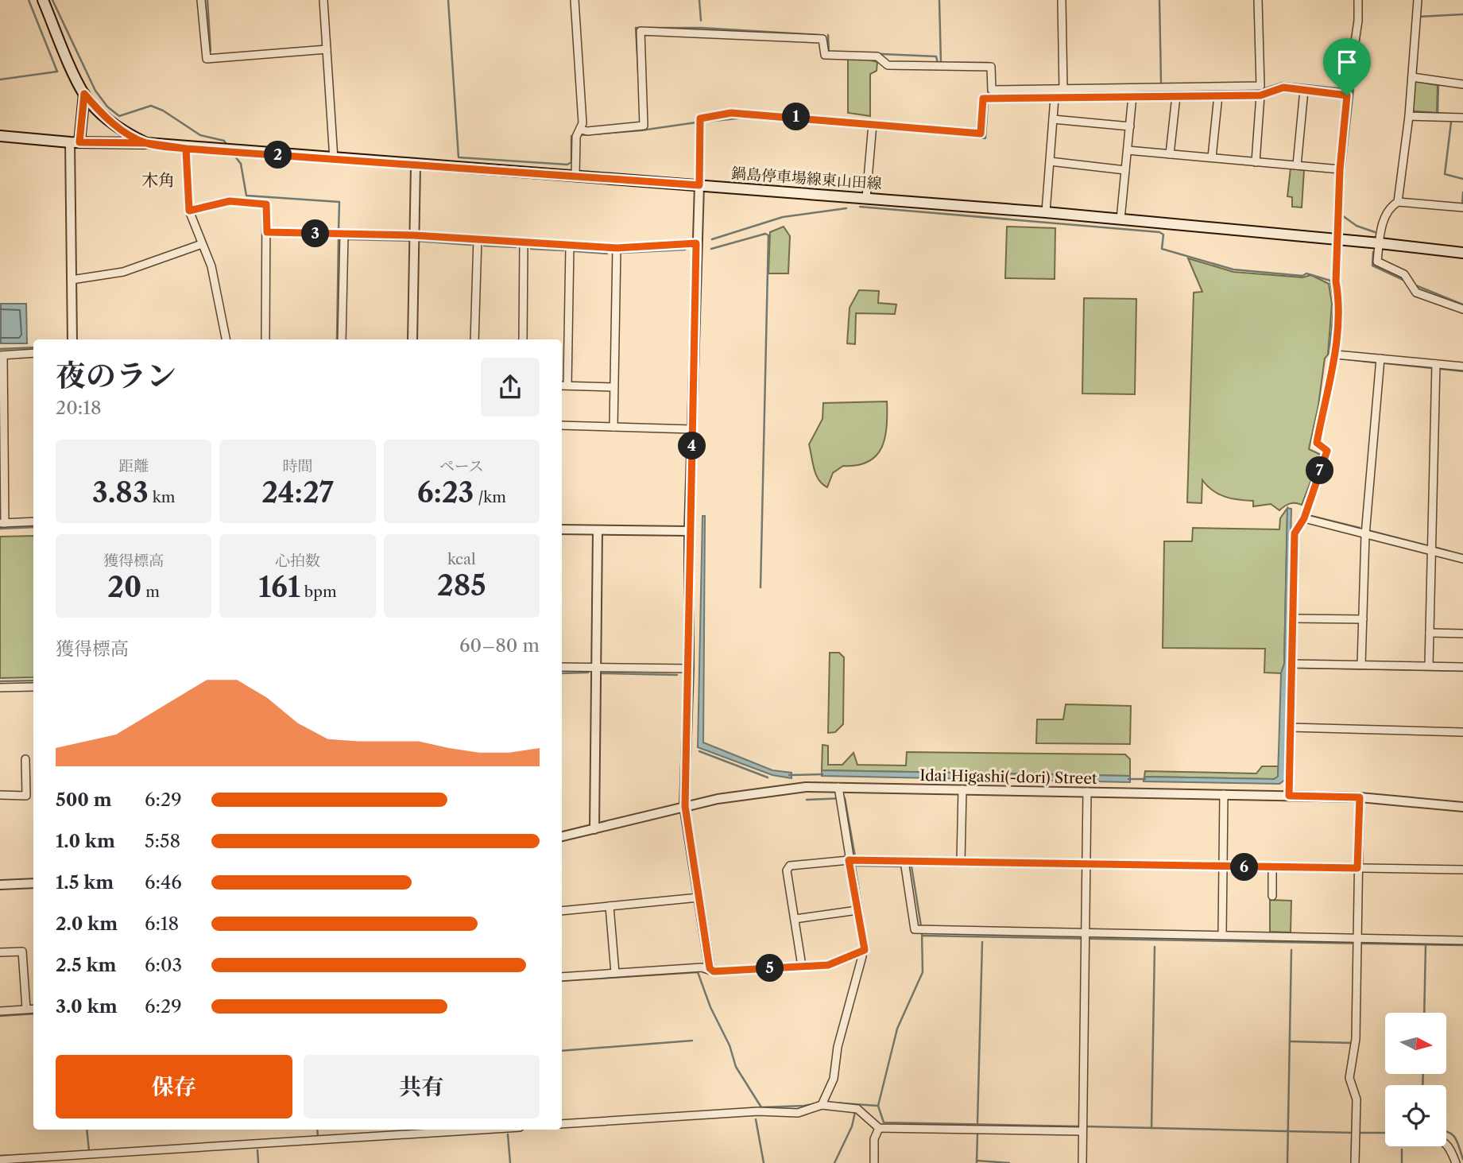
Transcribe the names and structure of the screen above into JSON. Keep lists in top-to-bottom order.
{
  "streets": {
    "main road": ["鍋島停車場線東山田線"],
    "street": ["Idai Higashi(-dori) Street"]
  },
  "districts": ["木角"],
  "north": "right",
  "page": {
    "pins": [
      "1",
      "2",
      "3",
      "4",
      "7",
      "6",
      "5"
    ],
    "heading": ["夜のラン", "20:18"],
    "stats": [
      ["距離", "3.83 km"],
      ["時間", "24:27"],
      ["ペース", "6:23 /km"],
      ["獲得標高", "20 m"],
      ["心拍数", "161 bpm"],
      ["kcal", "285"]
    ],
    "chart": ["獲得標高", "60–80 m"],
    "list": [
      {
        "name": "500 m",
        "note": "6:29"
      },
      {
        "name": "1.0 km",
        "note": "5:58"
      },
      {
        "name": "1.5 km",
        "note": "6:46"
      },
      {
        "name": "2.0 km",
        "note": "6:18"
      },
      {
        "name": "2.5 km",
        "note": "6:03"
      },
      {
        "name": "3.0 km",
        "note": "6:29"
      }
    ],
    "buttons": ["保存", "共有"]
  }
}
